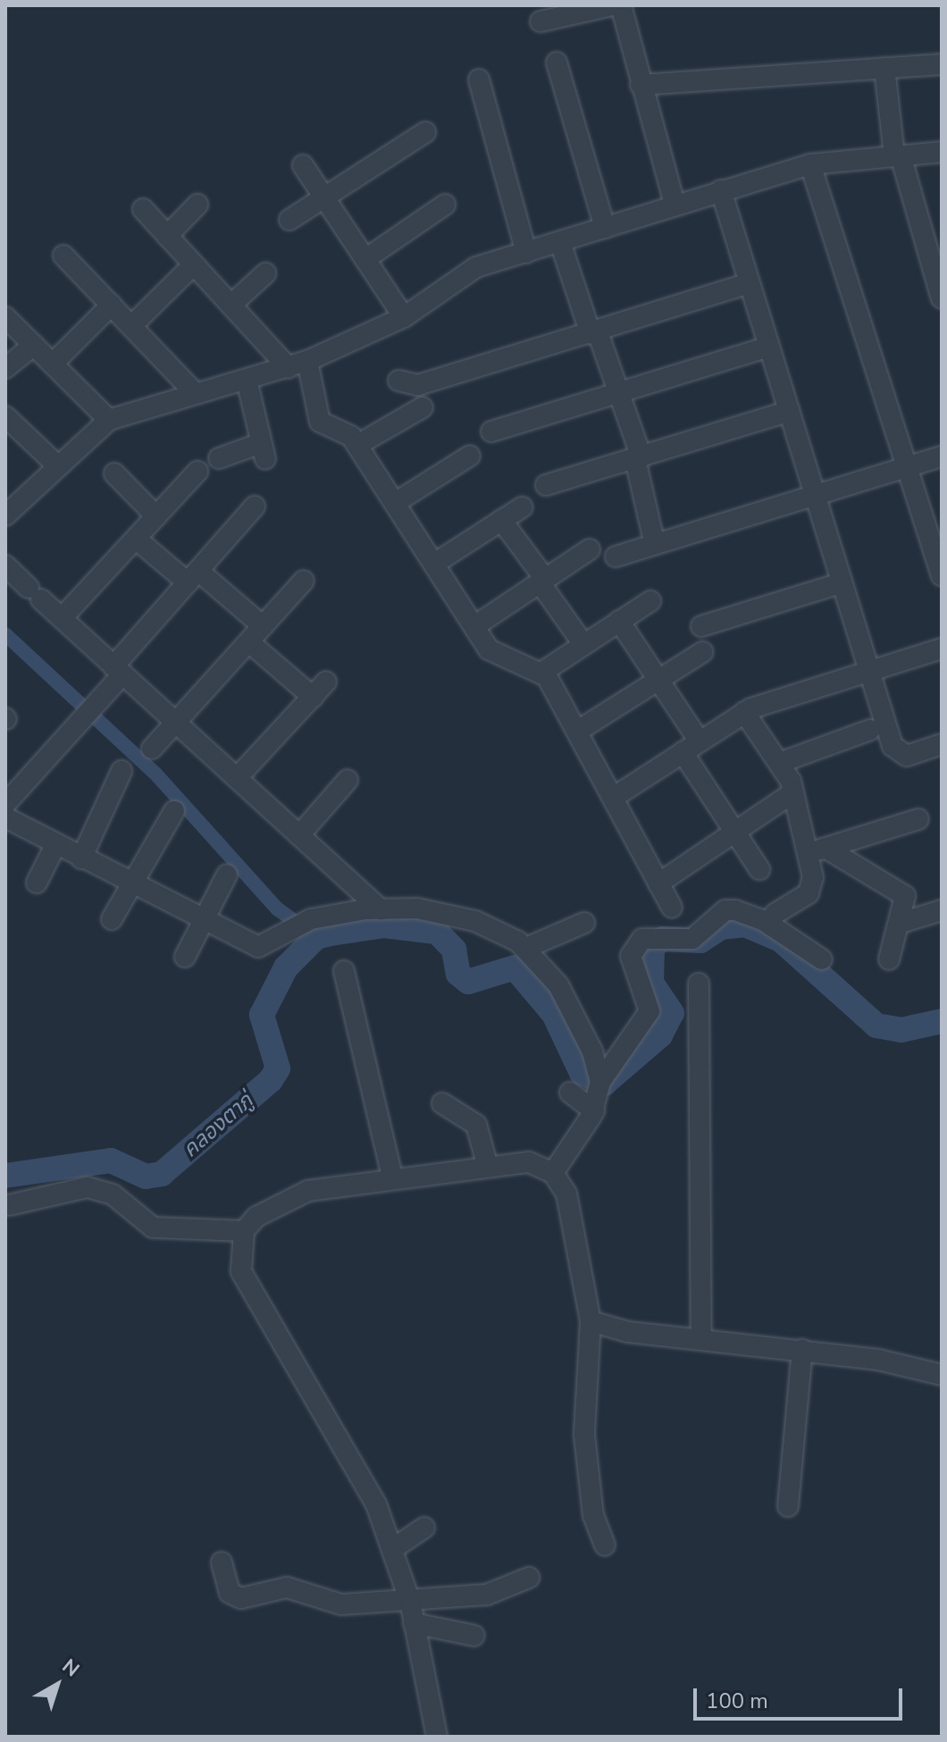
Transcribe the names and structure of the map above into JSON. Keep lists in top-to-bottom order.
{
  "water": ["คลองตาภู่"],
  "scale_bar": "100 m",
  "north": "top right"
}
